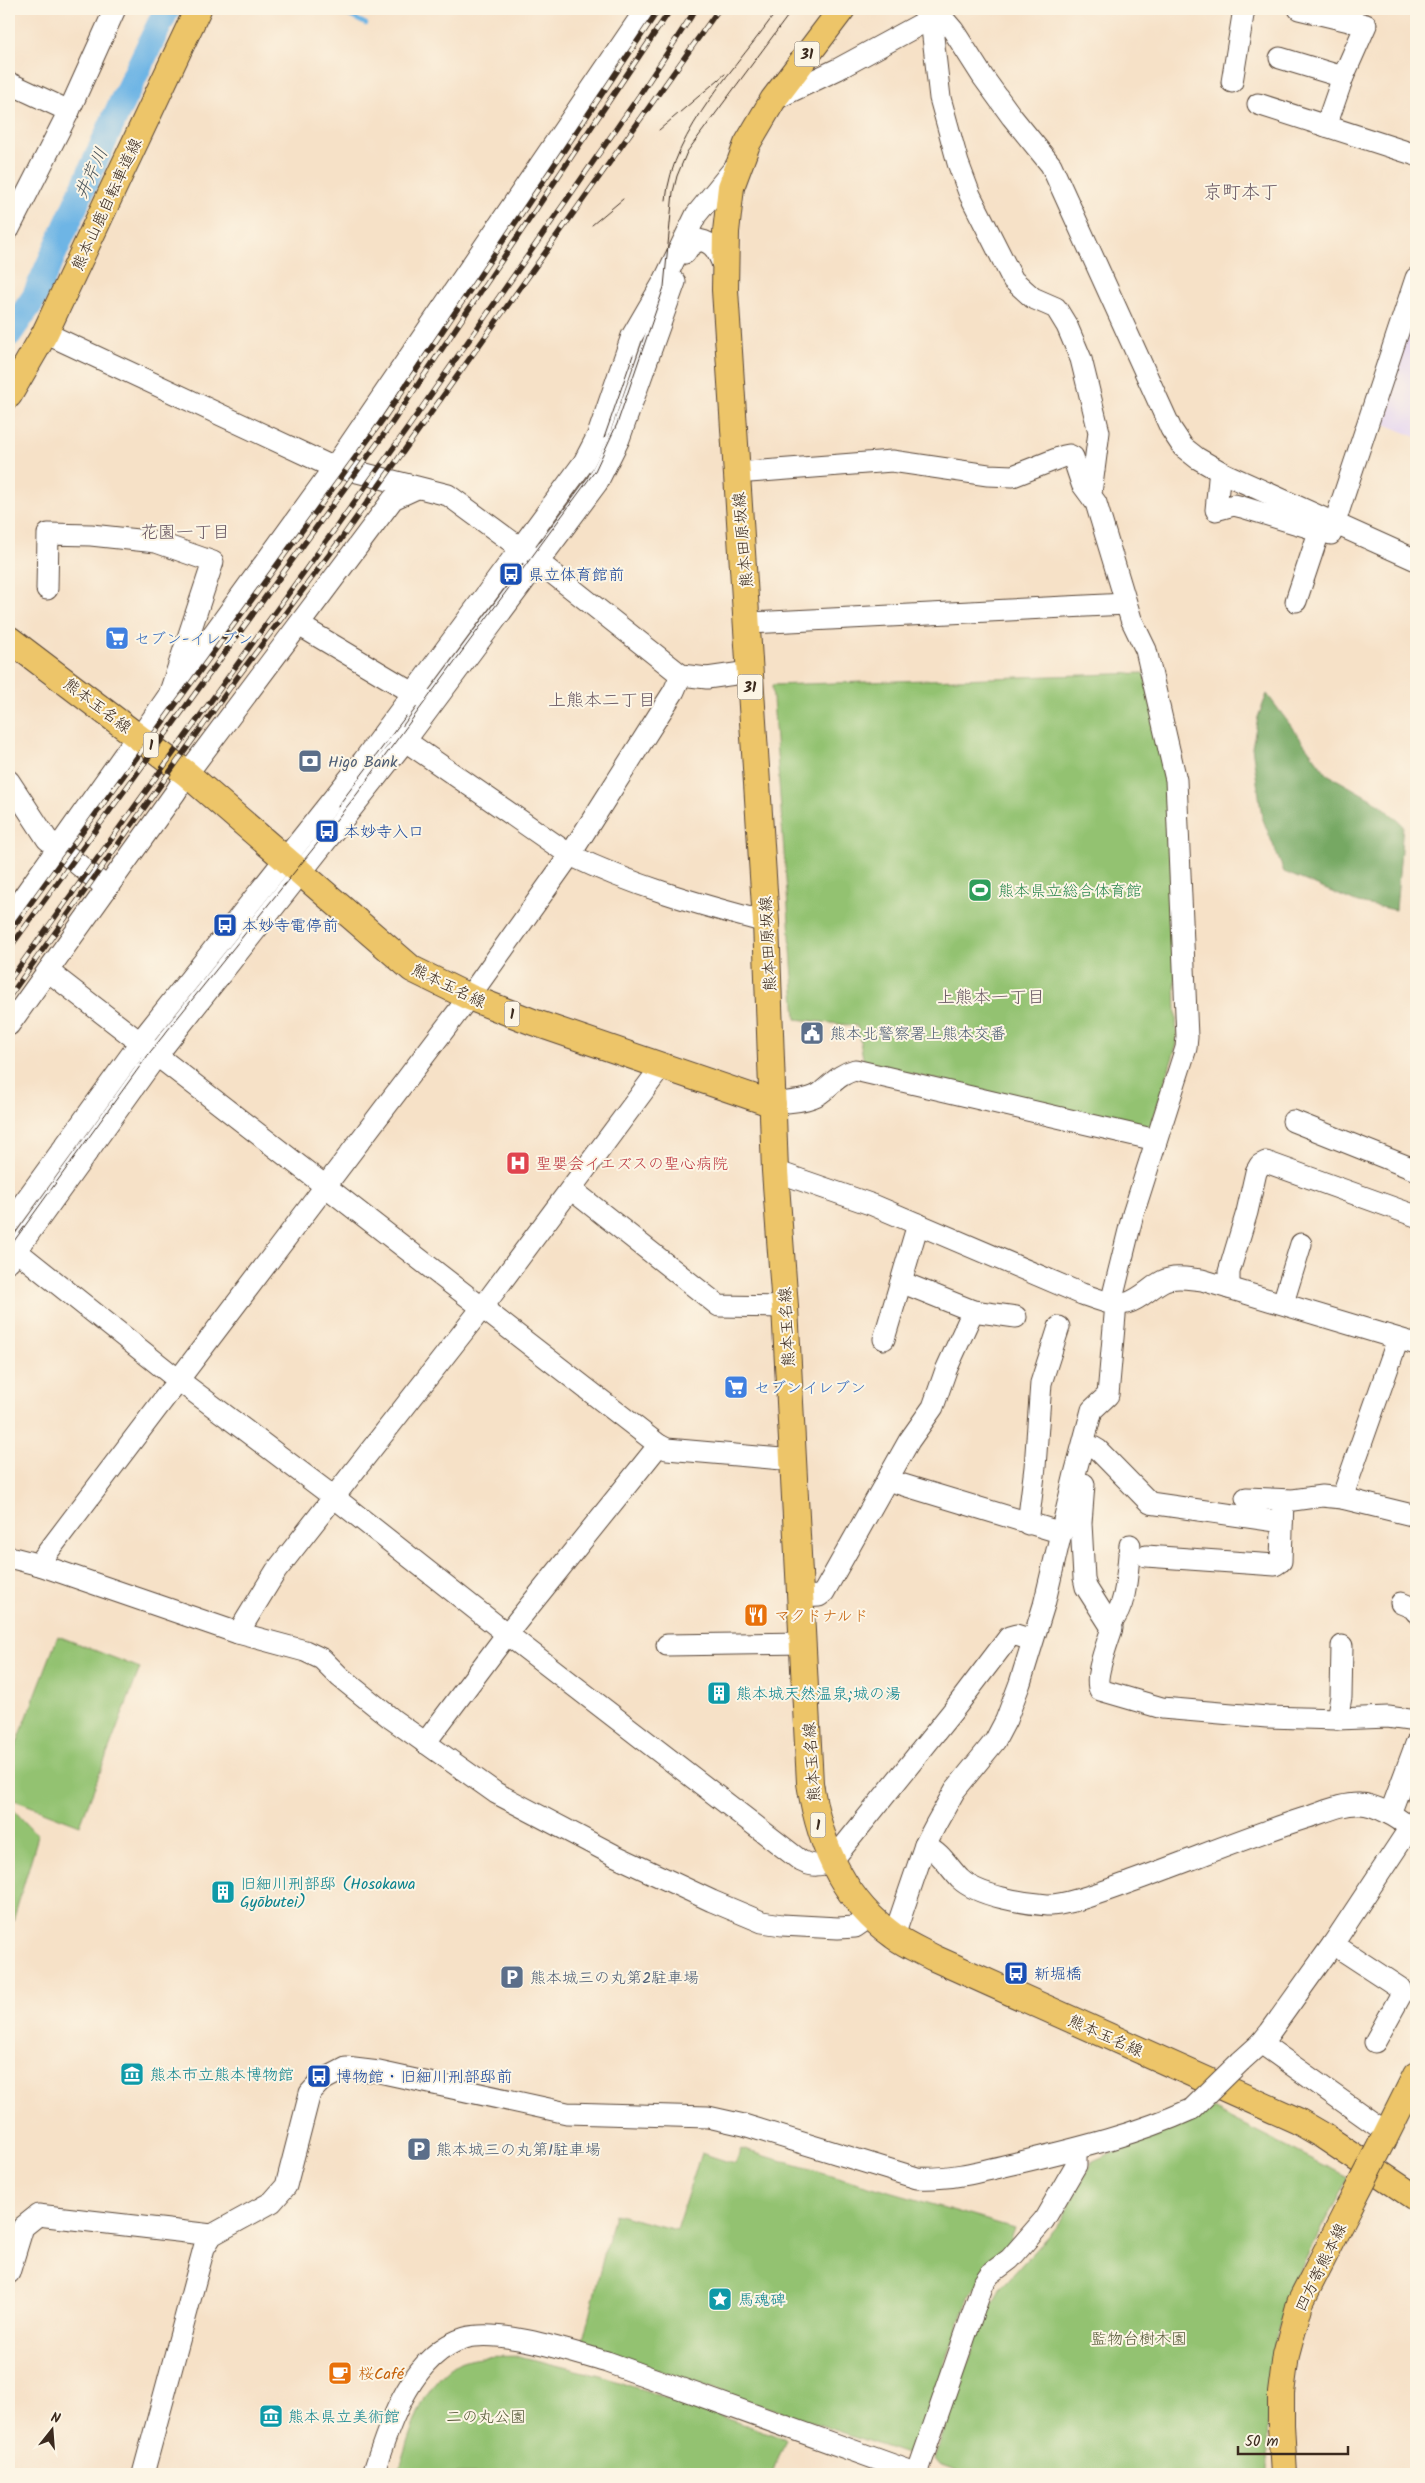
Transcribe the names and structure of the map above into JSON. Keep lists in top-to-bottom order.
{
  "streets": {
    "main road": [
      "31",
      "熊本山鹿自転車道線",
      "熊本田原坂線",
      "熊本玉名線",
      "1",
      "四方寄熊本線"
    ]
  },
  "crossings": [
    ["熊本田原坂線", "熊本玉名線"]
  ],
  "districts": [
    "京町本丁",
    "花園一丁目",
    "上熊本二丁目",
    "上熊本一丁目"
  ],
  "water": ["井芹川"],
  "parks": ["監物台樹木園", "二の丸公園"],
  "places": {
    "bus stop": [
      "県立体育館前",
      "本妙寺入口",
      "本妙寺電停前",
      "新堀橋",
      "博物館・旧細川刑部邸前"
    ],
    "supermarket": ["セブン-イレブン", "セブンイレブン"],
    "bank": ["Higo Bank"],
    "sports": ["熊本県立総合体育館"],
    "public building": ["熊本北警察署上熊本交番"],
    "hospital": ["聖嬰会イエズスの聖心病院"],
    "restaurant": ["マクドナルド"],
    "building": ["熊本城天然温泉;城の湯", "旧細川刑部邸 (Hosokawa Gyōbutei)"],
    "parking": ["熊本城三の丸第2駐車場", "熊本城三の丸第1駐車場"],
    "museum": ["熊本市立熊本博物館", "熊本県立美術館"],
    "place": ["馬魂碑"],
    "cafe": ["桜Café"]
  },
  "scale_bar": "50 m",
  "north": "top"
}
